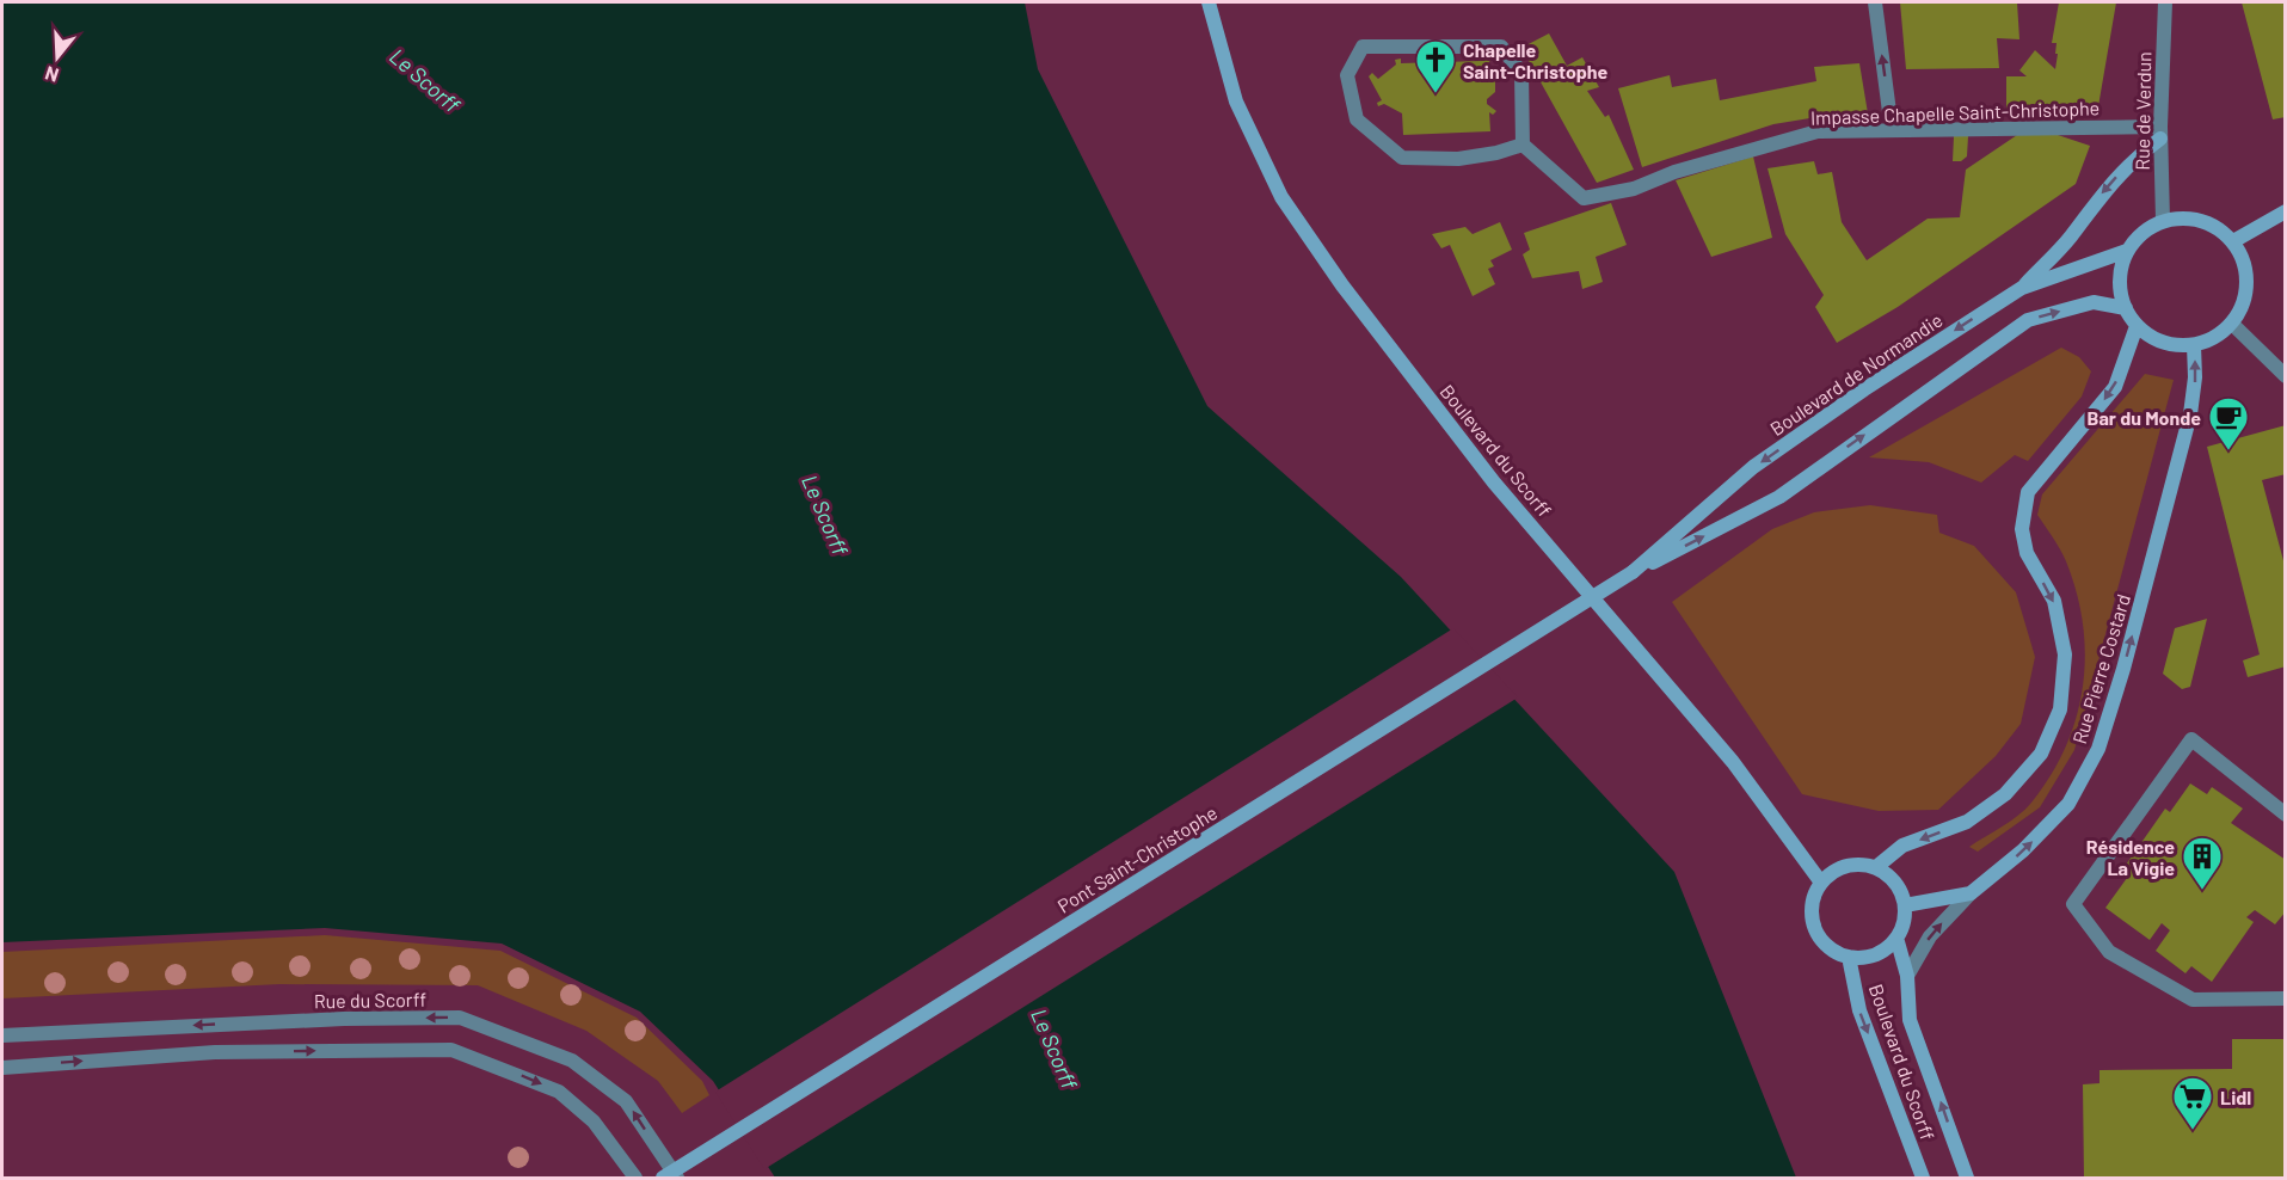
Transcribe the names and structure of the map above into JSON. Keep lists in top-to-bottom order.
{
  "streets": {
    "main road": [
      "Boulevard de Normandie",
      "Boulevard du Scorff",
      "Rue Pierre Costard",
      "Pont Saint-Christophe"
    ],
    "street": ["Rue de Verdun", "Impasse Chapelle Saint-Christophe", "Rue du Scorff"]
  },
  "crossings": [
    ["Rue de Verdun", "Impasse Chapelle Saint-Christophe"],
    ["Rue de Verdun", "Boulevard de Normandie"],
    ["Rue de Verdun", "Rue Pierre Costard"],
    ["Boulevard de Normandie", "Rue Pierre Costard"],
    ["Boulevard de Normandie", "Pont Saint-Christophe"],
    ["Boulevard du Scorff", "Rue Pierre Costard"]
  ],
  "water": ["Le Scorff"],
  "places": {
    "church": ["Chapelle Saint-Christophe"],
    "cafe": ["Bar du Monde"],
    "building": ["Résidence La Vigie"],
    "supermarket": ["Lidl"]
  },
  "north": "bottom"
}
